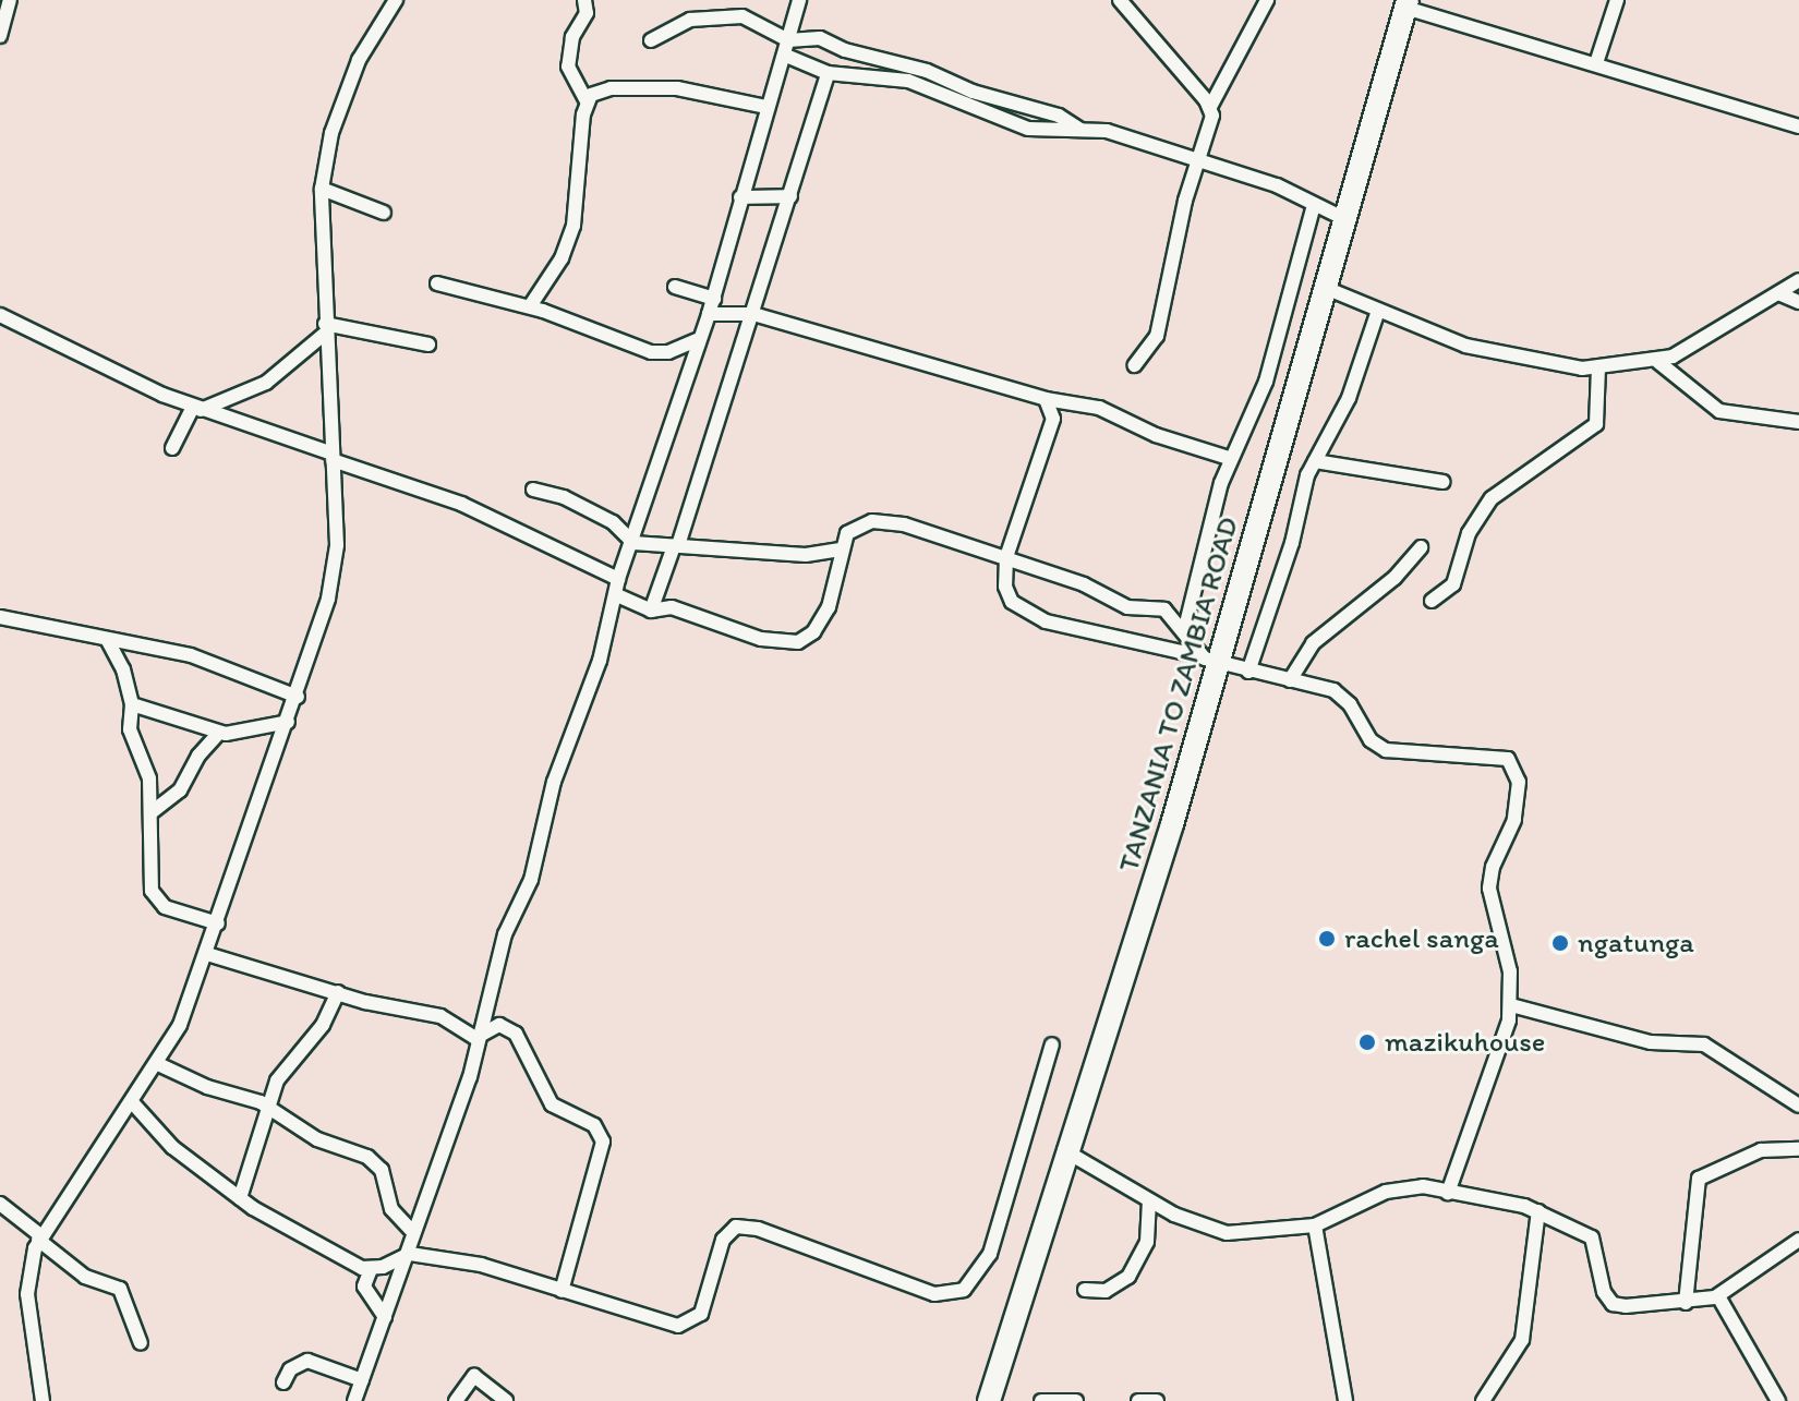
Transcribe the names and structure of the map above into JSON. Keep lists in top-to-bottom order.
{
  "streets": {
    "highway": ["TANZANIA TO ZAMBIA ROAD"]
  },
  "places": ["rachel sanga", "ngatunga", "mazikuhouse"]
}
